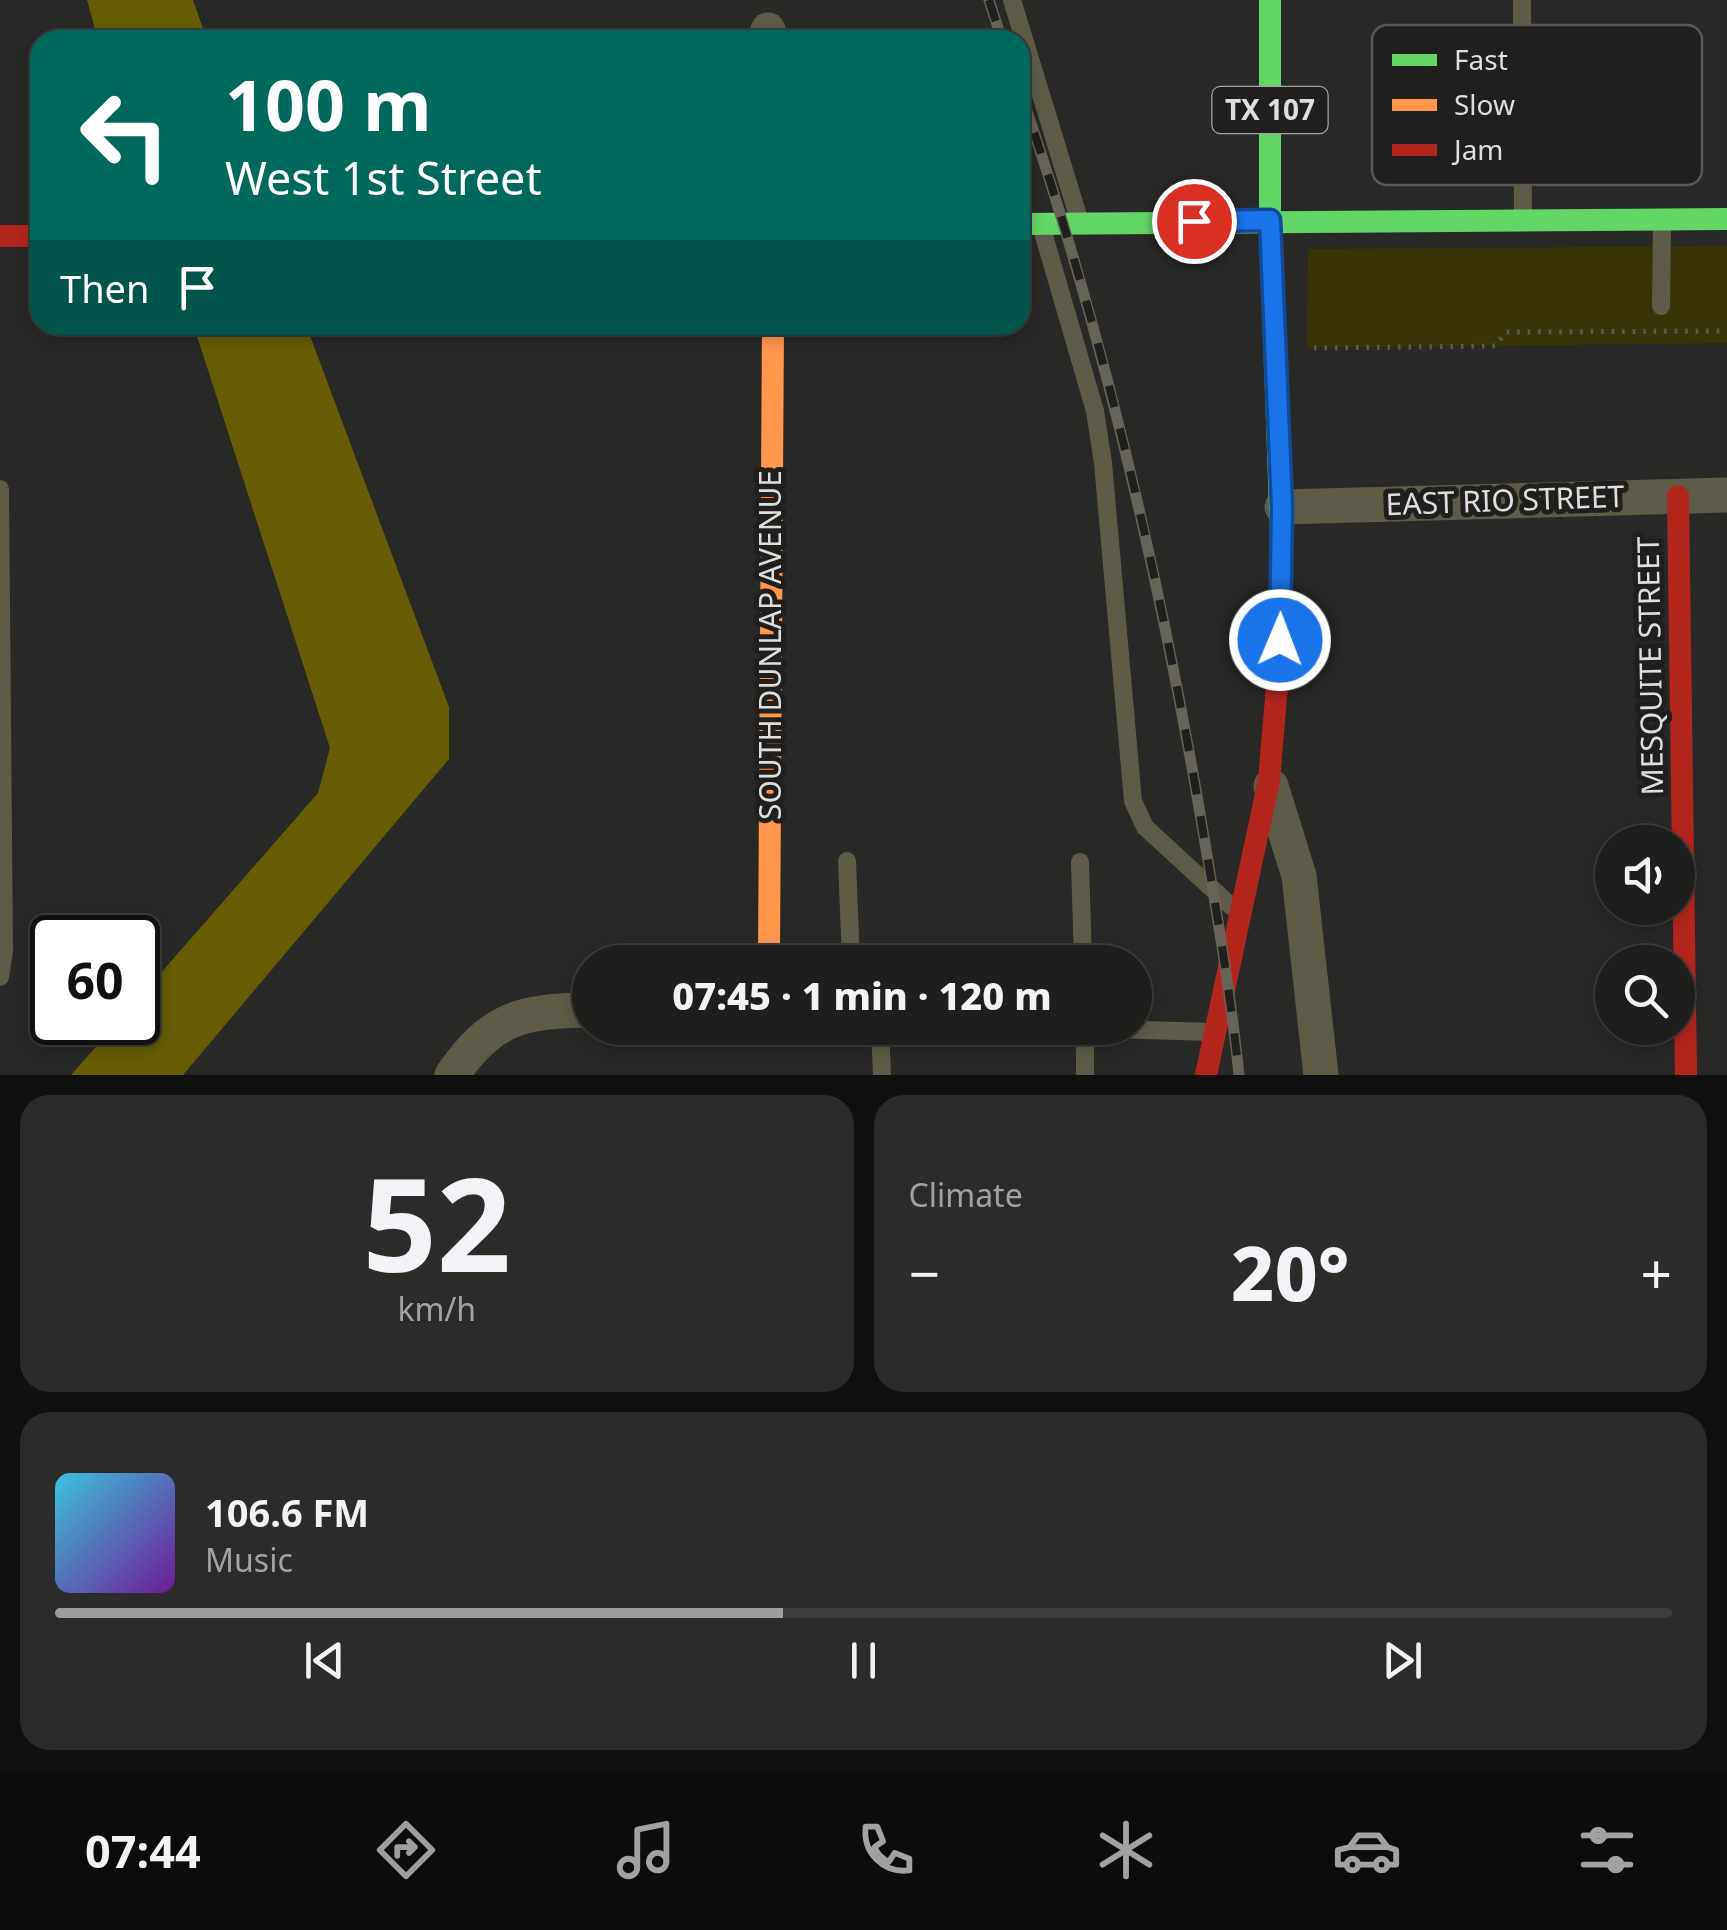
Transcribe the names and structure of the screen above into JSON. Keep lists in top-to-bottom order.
{
  "streets": {
    "street": [
      "TX 107",
      "EAST RIO STREET",
      "SOUTH DUNLAP AVENUE",
      "MESQUITE STREET"
    ]
  },
  "crossings": [
    ["TX 107", "EAST RIO STREET"],
    ["EAST RIO STREET", "MESQUITE STREET"]
  ],
  "legend": ["Fast", "Slow", "Jam"],
  "page": {
    "turn": ["100 m", "West 1st Street"],
    "then": "Then",
    "limit": "60",
    "trip": "07:45 · 1 min · 120 m",
    "tile": [
      ["52", "km/h"],
      "Climate"
    ],
    "heat": ["−", "20°", "+"],
    "song": ["106.6 FM", "Music"],
    "tabs": "07:44"
  }
}
